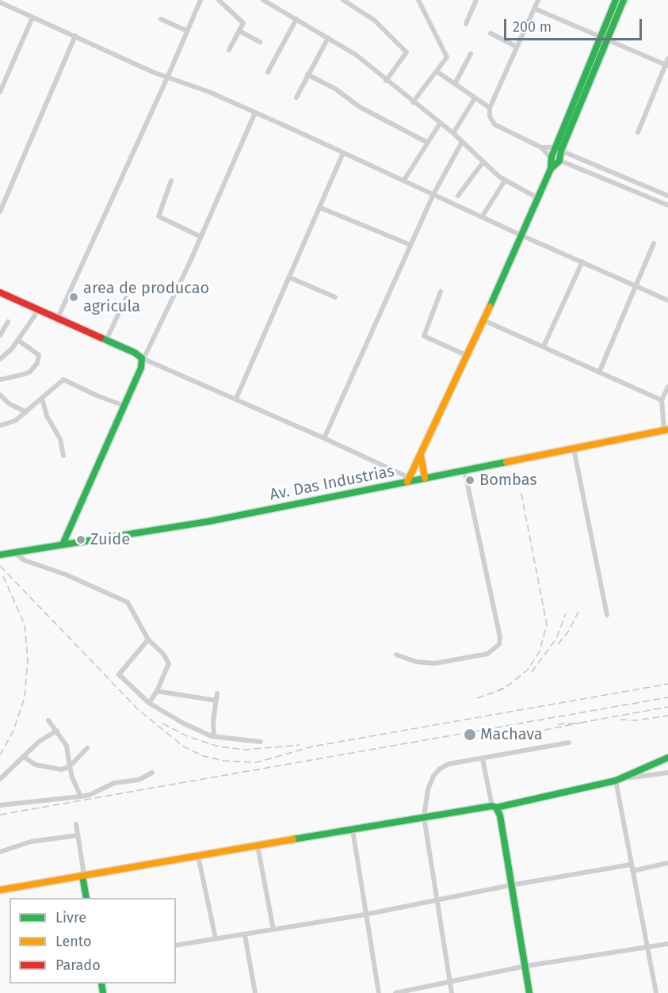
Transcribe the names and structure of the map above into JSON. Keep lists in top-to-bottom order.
{
  "streets": {
    "street": ["Av. Das Industrias"]
  },
  "places": [
    "area de producao agricula",
    "Bombas",
    "Zuide",
    "Machava"
  ],
  "legend": ["Livre", "Lento", "Parado"],
  "scale_bar": "200 m"
}
